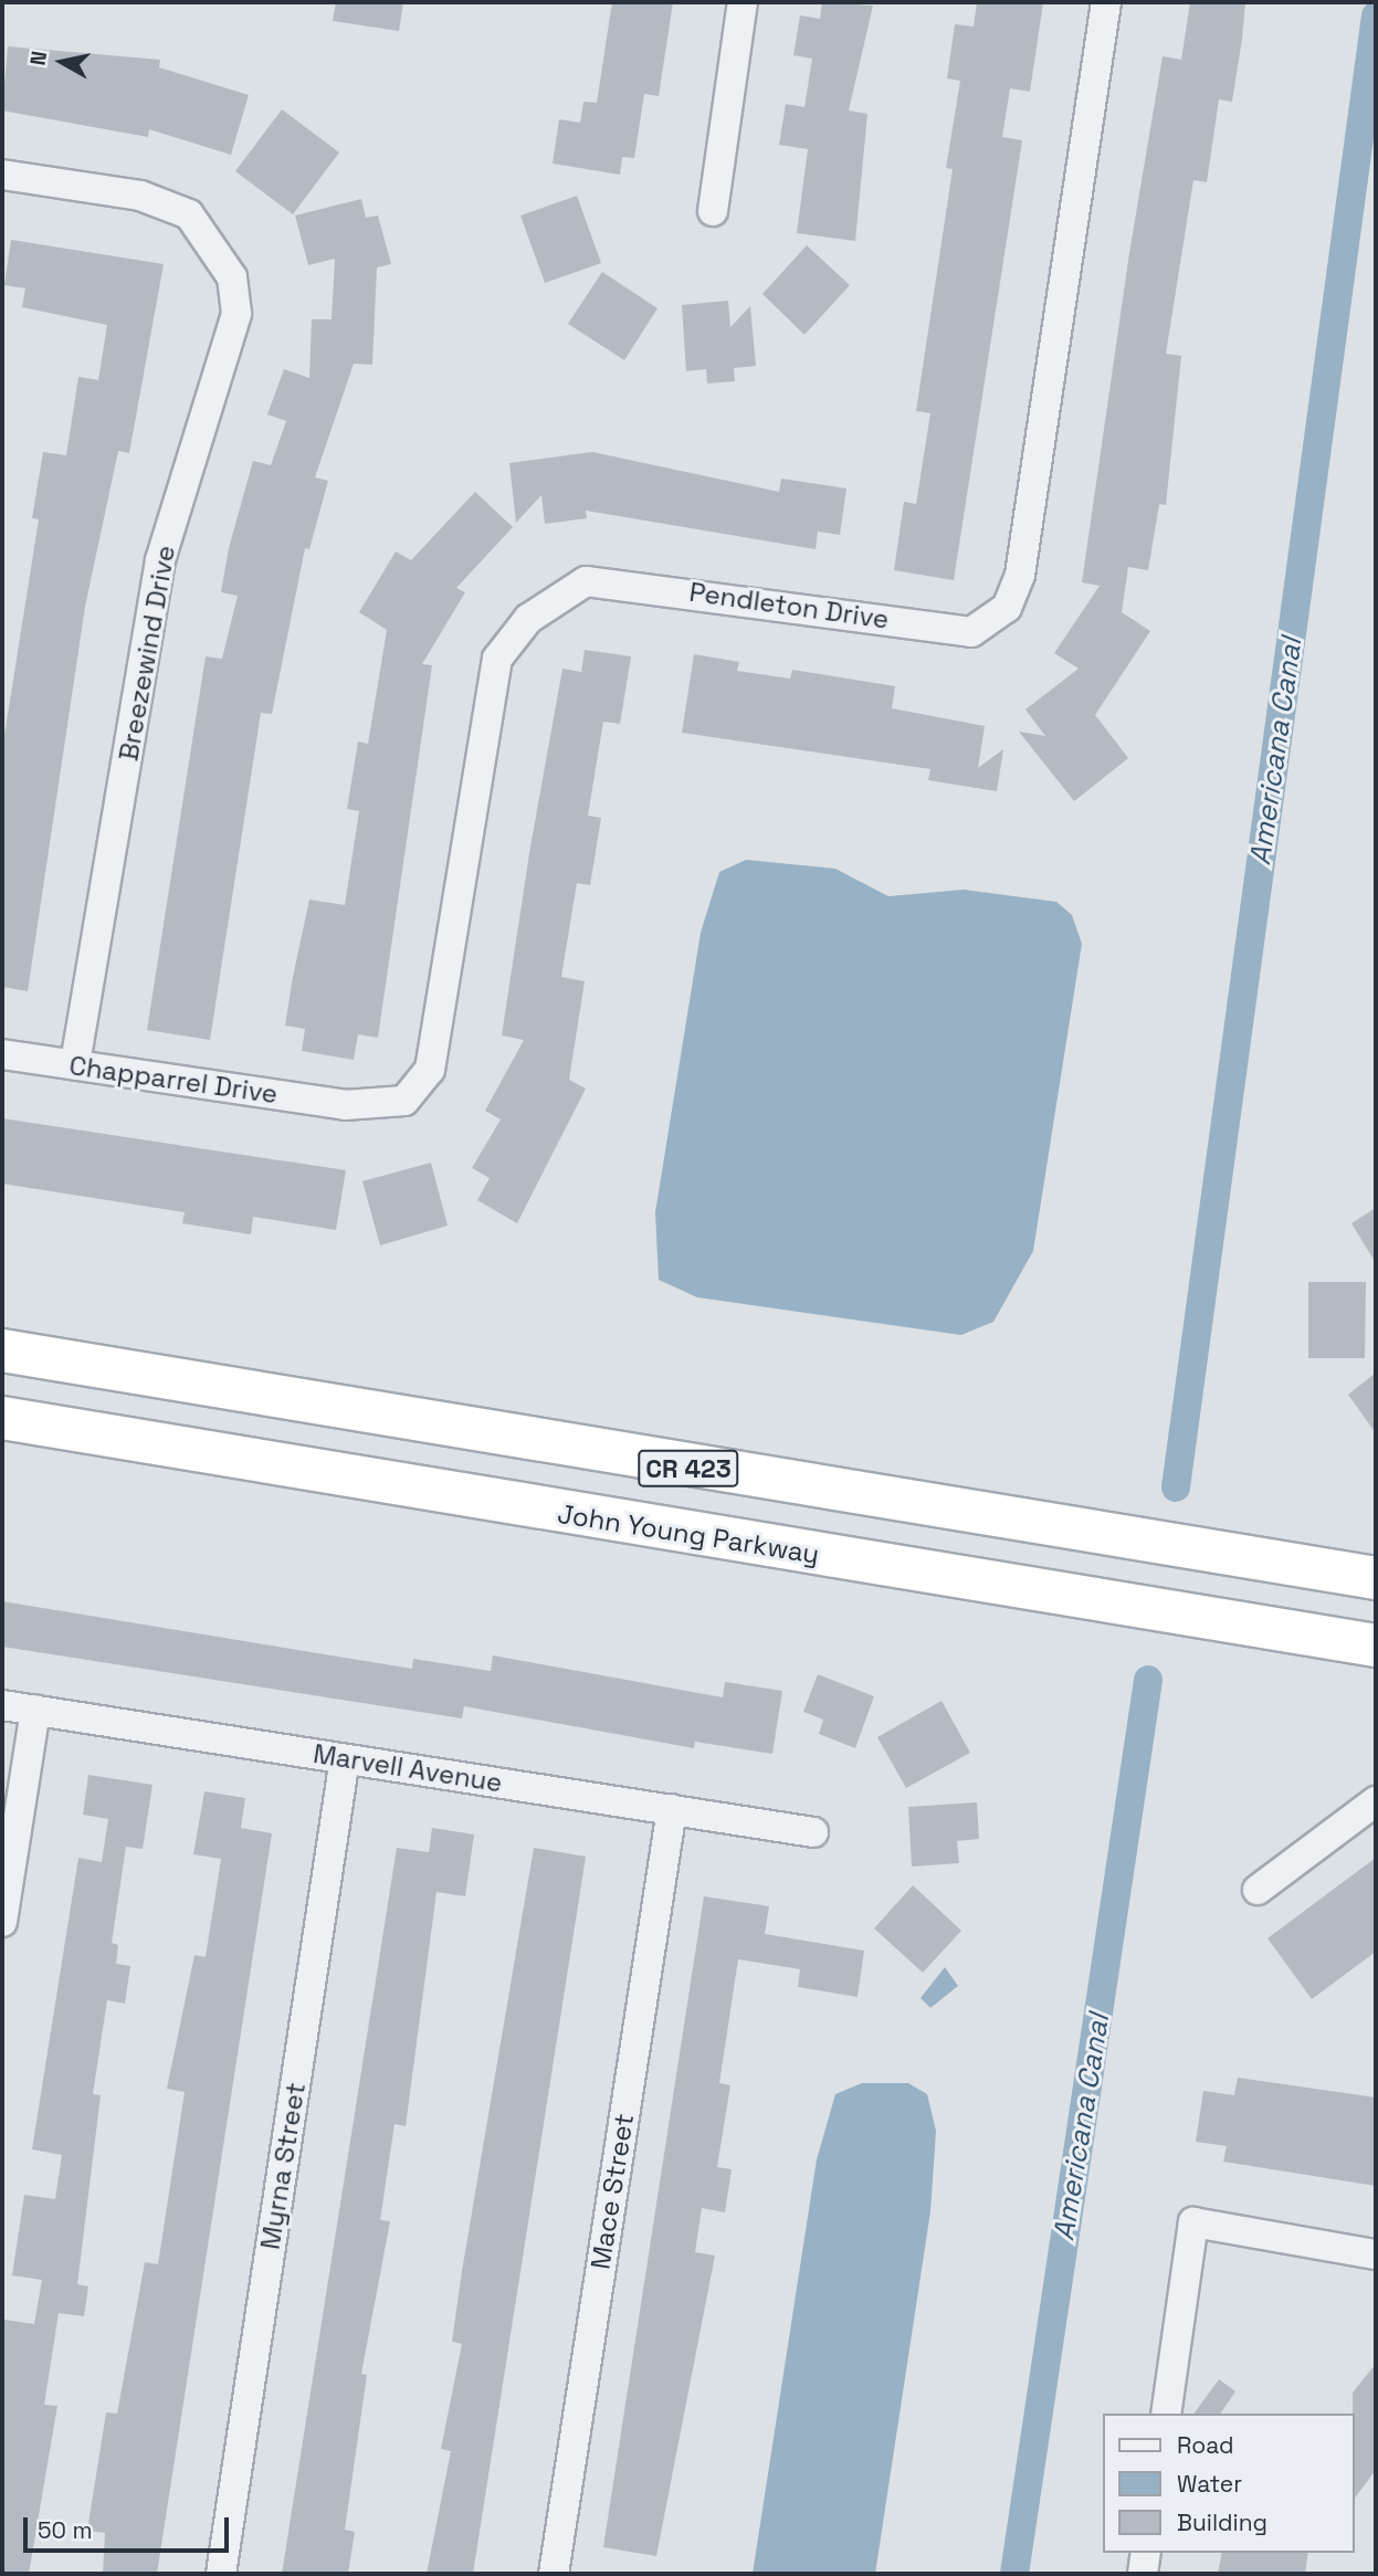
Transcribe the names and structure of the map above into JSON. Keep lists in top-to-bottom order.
{
  "streets": {
    "highway": ["CR 423", "John Young Parkway"],
    "street": [
      "Pendleton Drive",
      "Breezewind Drive",
      "Chapparrel Drive",
      "Marvell Avenue",
      "Myrna Street",
      "Mace Street"
    ]
  },
  "crossings": [
    ["Pendleton Drive", "Chapparrel Drive"],
    ["Breezewind Drive", "Chapparrel Drive"],
    ["Marvell Avenue", "Myrna Street"],
    ["Marvell Avenue", "Mace Street"]
  ],
  "water": ["Americana Canal"],
  "legend": ["Road", "Water", "Building"],
  "scale_bar": "50 m",
  "north": "left"
}
